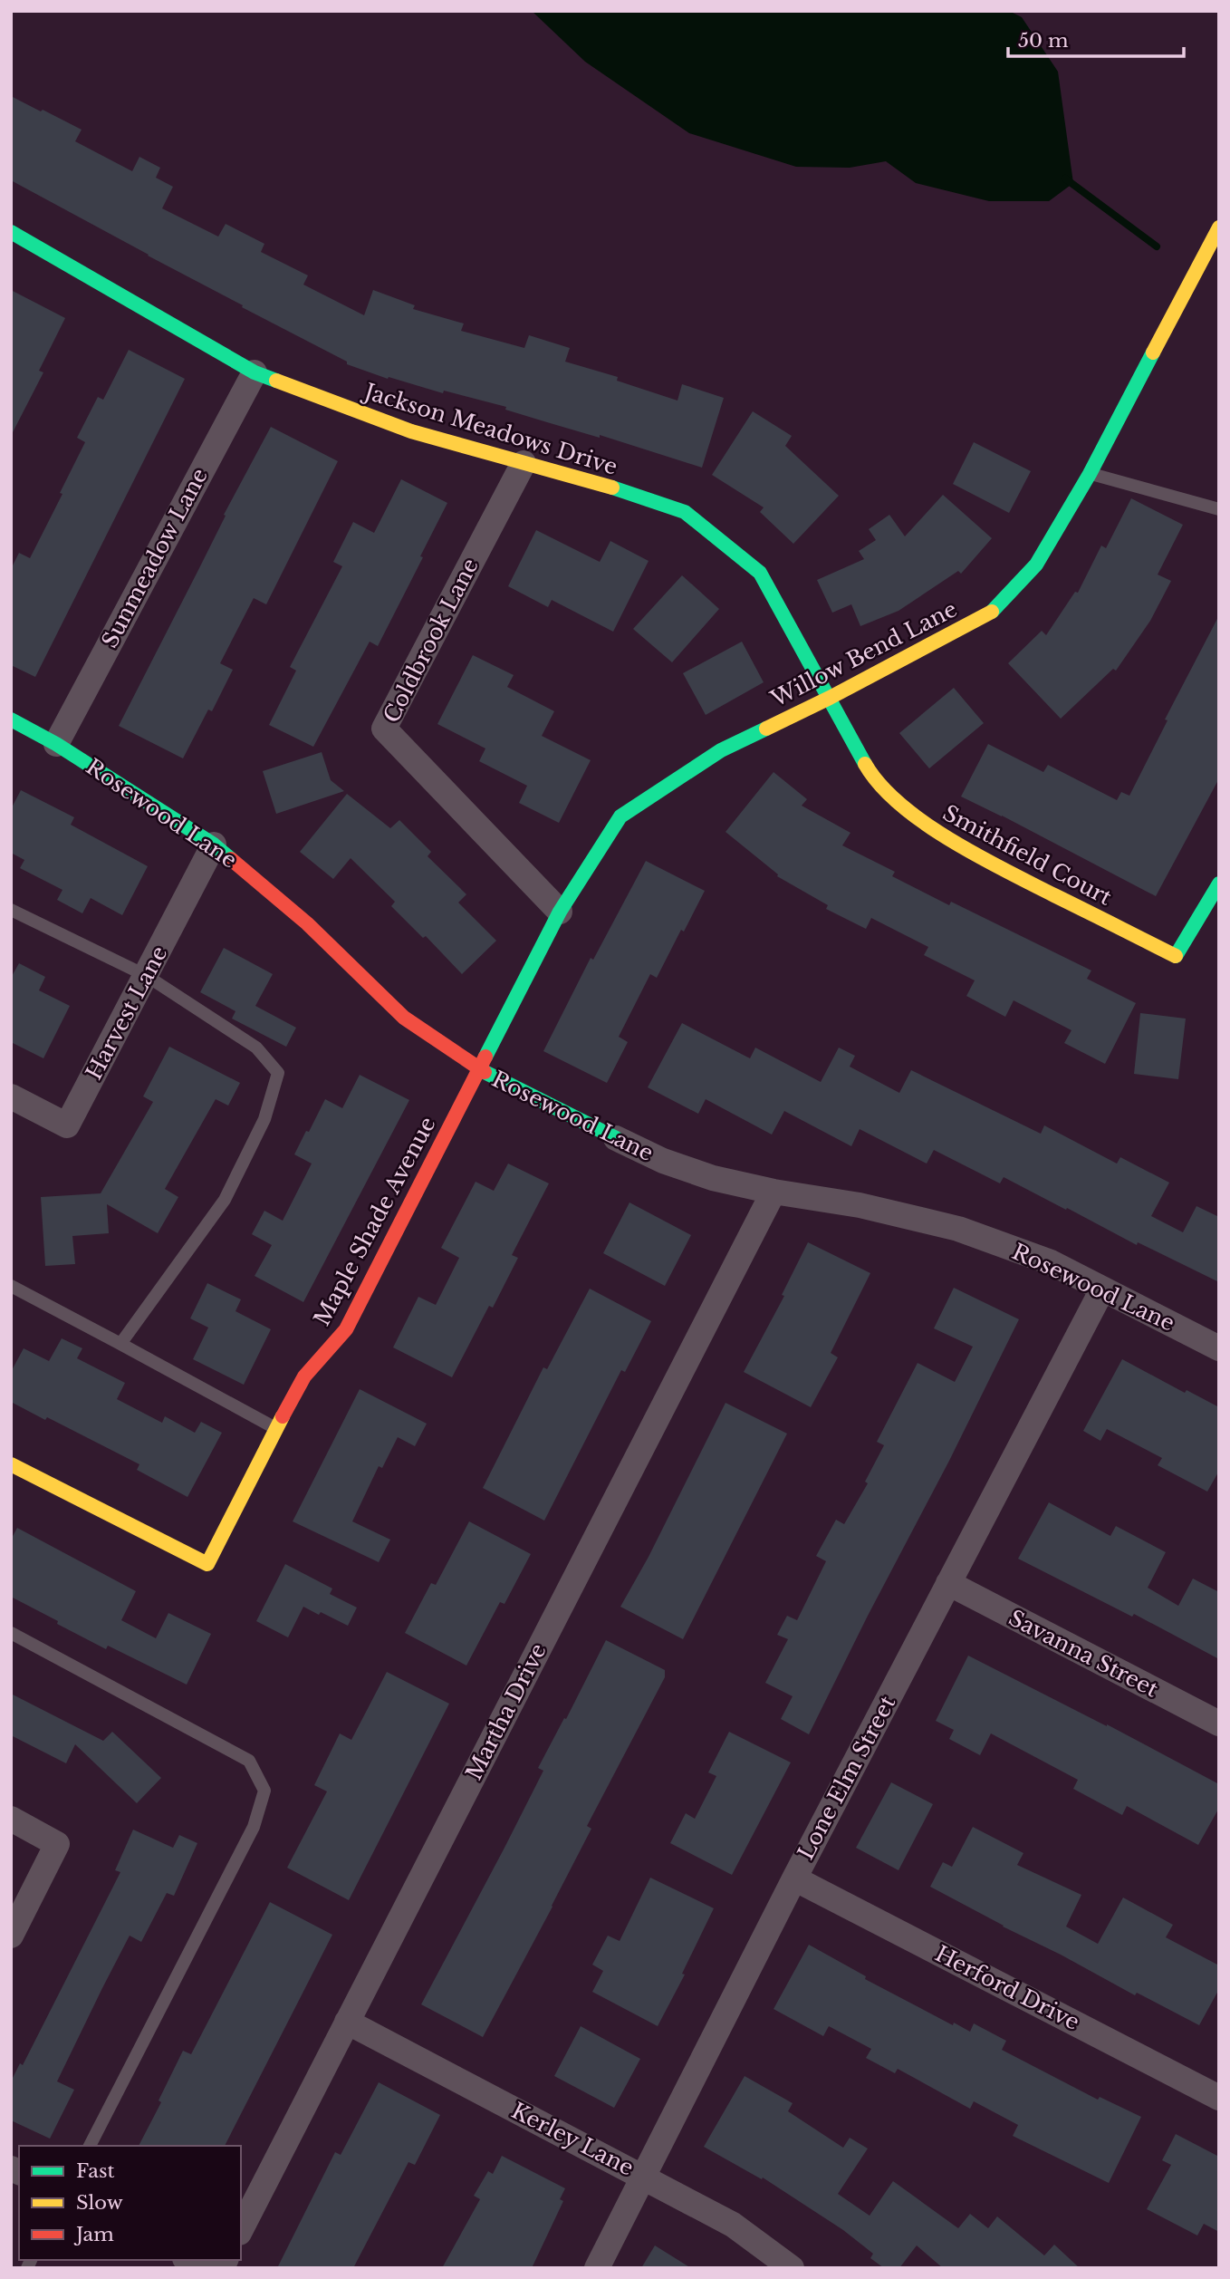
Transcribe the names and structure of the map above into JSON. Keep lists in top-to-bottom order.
{
  "streets": {
    "street": [
      "Jackson Meadows Drive",
      "Sunmeadow Lane",
      "Coldbrook Lane",
      "Willow Bend Lane",
      "Rosewood Lane",
      "Smithfield Court",
      "Harvest Lane",
      "Maple Shade Avenue",
      "Savanna Street",
      "Martha Drive",
      "Lone Elm Street",
      "Herford Drive",
      "Kerley Lane"
    ]
  },
  "crossings": [
    ["Jackson Meadows Drive", "Sunmeadow Lane"],
    ["Jackson Meadows Drive", "Coldbrook Lane"],
    ["Jackson Meadows Drive", "Willow Bend Lane"],
    ["Jackson Meadows Drive", "Smithfield Court"],
    ["Sunmeadow Lane", "Rosewood Lane"],
    ["Coldbrook Lane", "Willow Bend Lane"],
    ["Willow Bend Lane", "Rosewood Lane"],
    ["Willow Bend Lane", "Smithfield Court"],
    ["Willow Bend Lane", "Maple Shade Avenue"],
    ["Rosewood Lane", "Harvest Lane"],
    ["Rosewood Lane", "Maple Shade Avenue"],
    ["Rosewood Lane", "Martha Drive"],
    ["Rosewood Lane", "Lone Elm Street"],
    ["Savanna Street", "Lone Elm Street"],
    ["Martha Drive", "Kerley Lane"],
    ["Lone Elm Street", "Herford Drive"],
    ["Lone Elm Street", "Kerley Lane"]
  ],
  "legend": ["Fast", "Slow", "Jam"],
  "scale_bar": "50 m"
}
